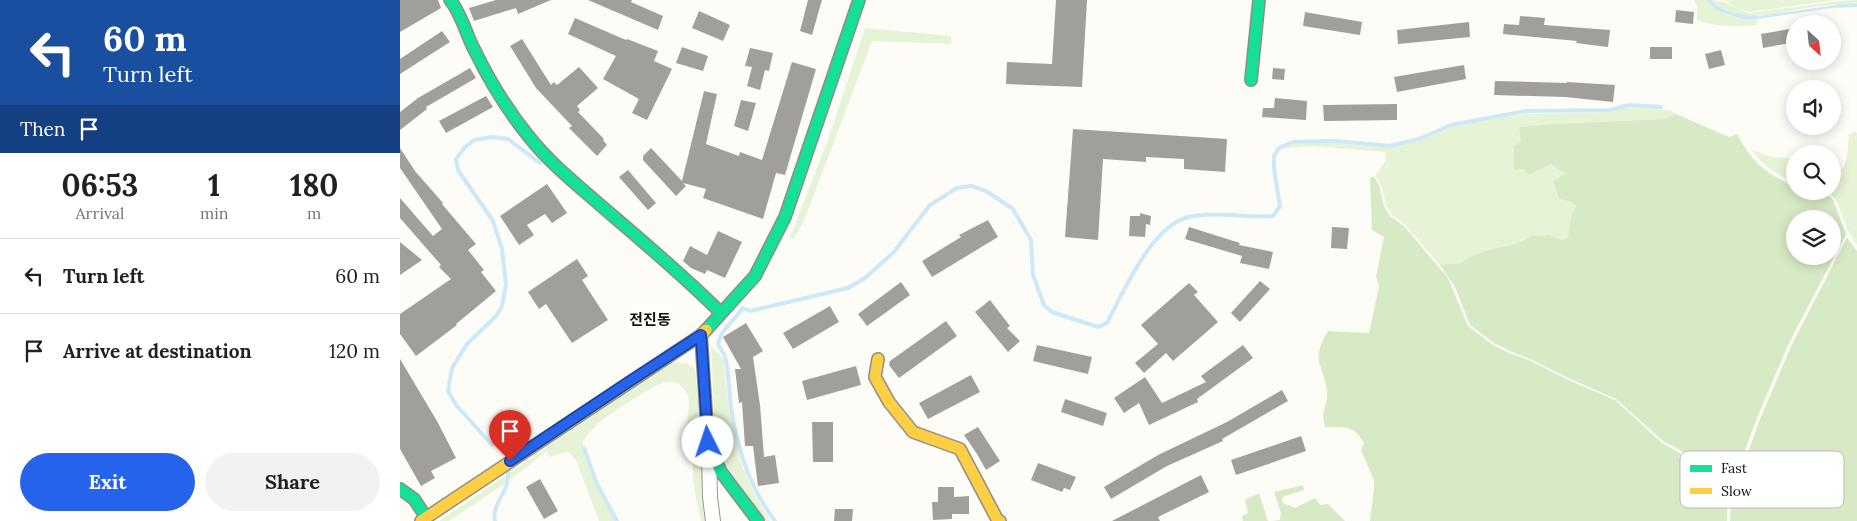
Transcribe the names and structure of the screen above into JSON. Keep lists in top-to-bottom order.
{
  "districts": ["전진동"],
  "legend": ["Fast", "Slow"],
  "north": "bottom right",
  "page": {
    "turn": ["60 m", "Turn left"],
    "then": "Then",
    "eta": [
      "06:53",
      "Arrival",
      "1",
      "min",
      "180",
      "m"
    ],
    "list": [
      {
        "name": "Turn left",
        "value": "60 m"
      },
      {
        "name": "Arrive at destination",
        "value": "120 m"
      }
    ],
    "buttons": ["Exit", "Share"]
  }
}
